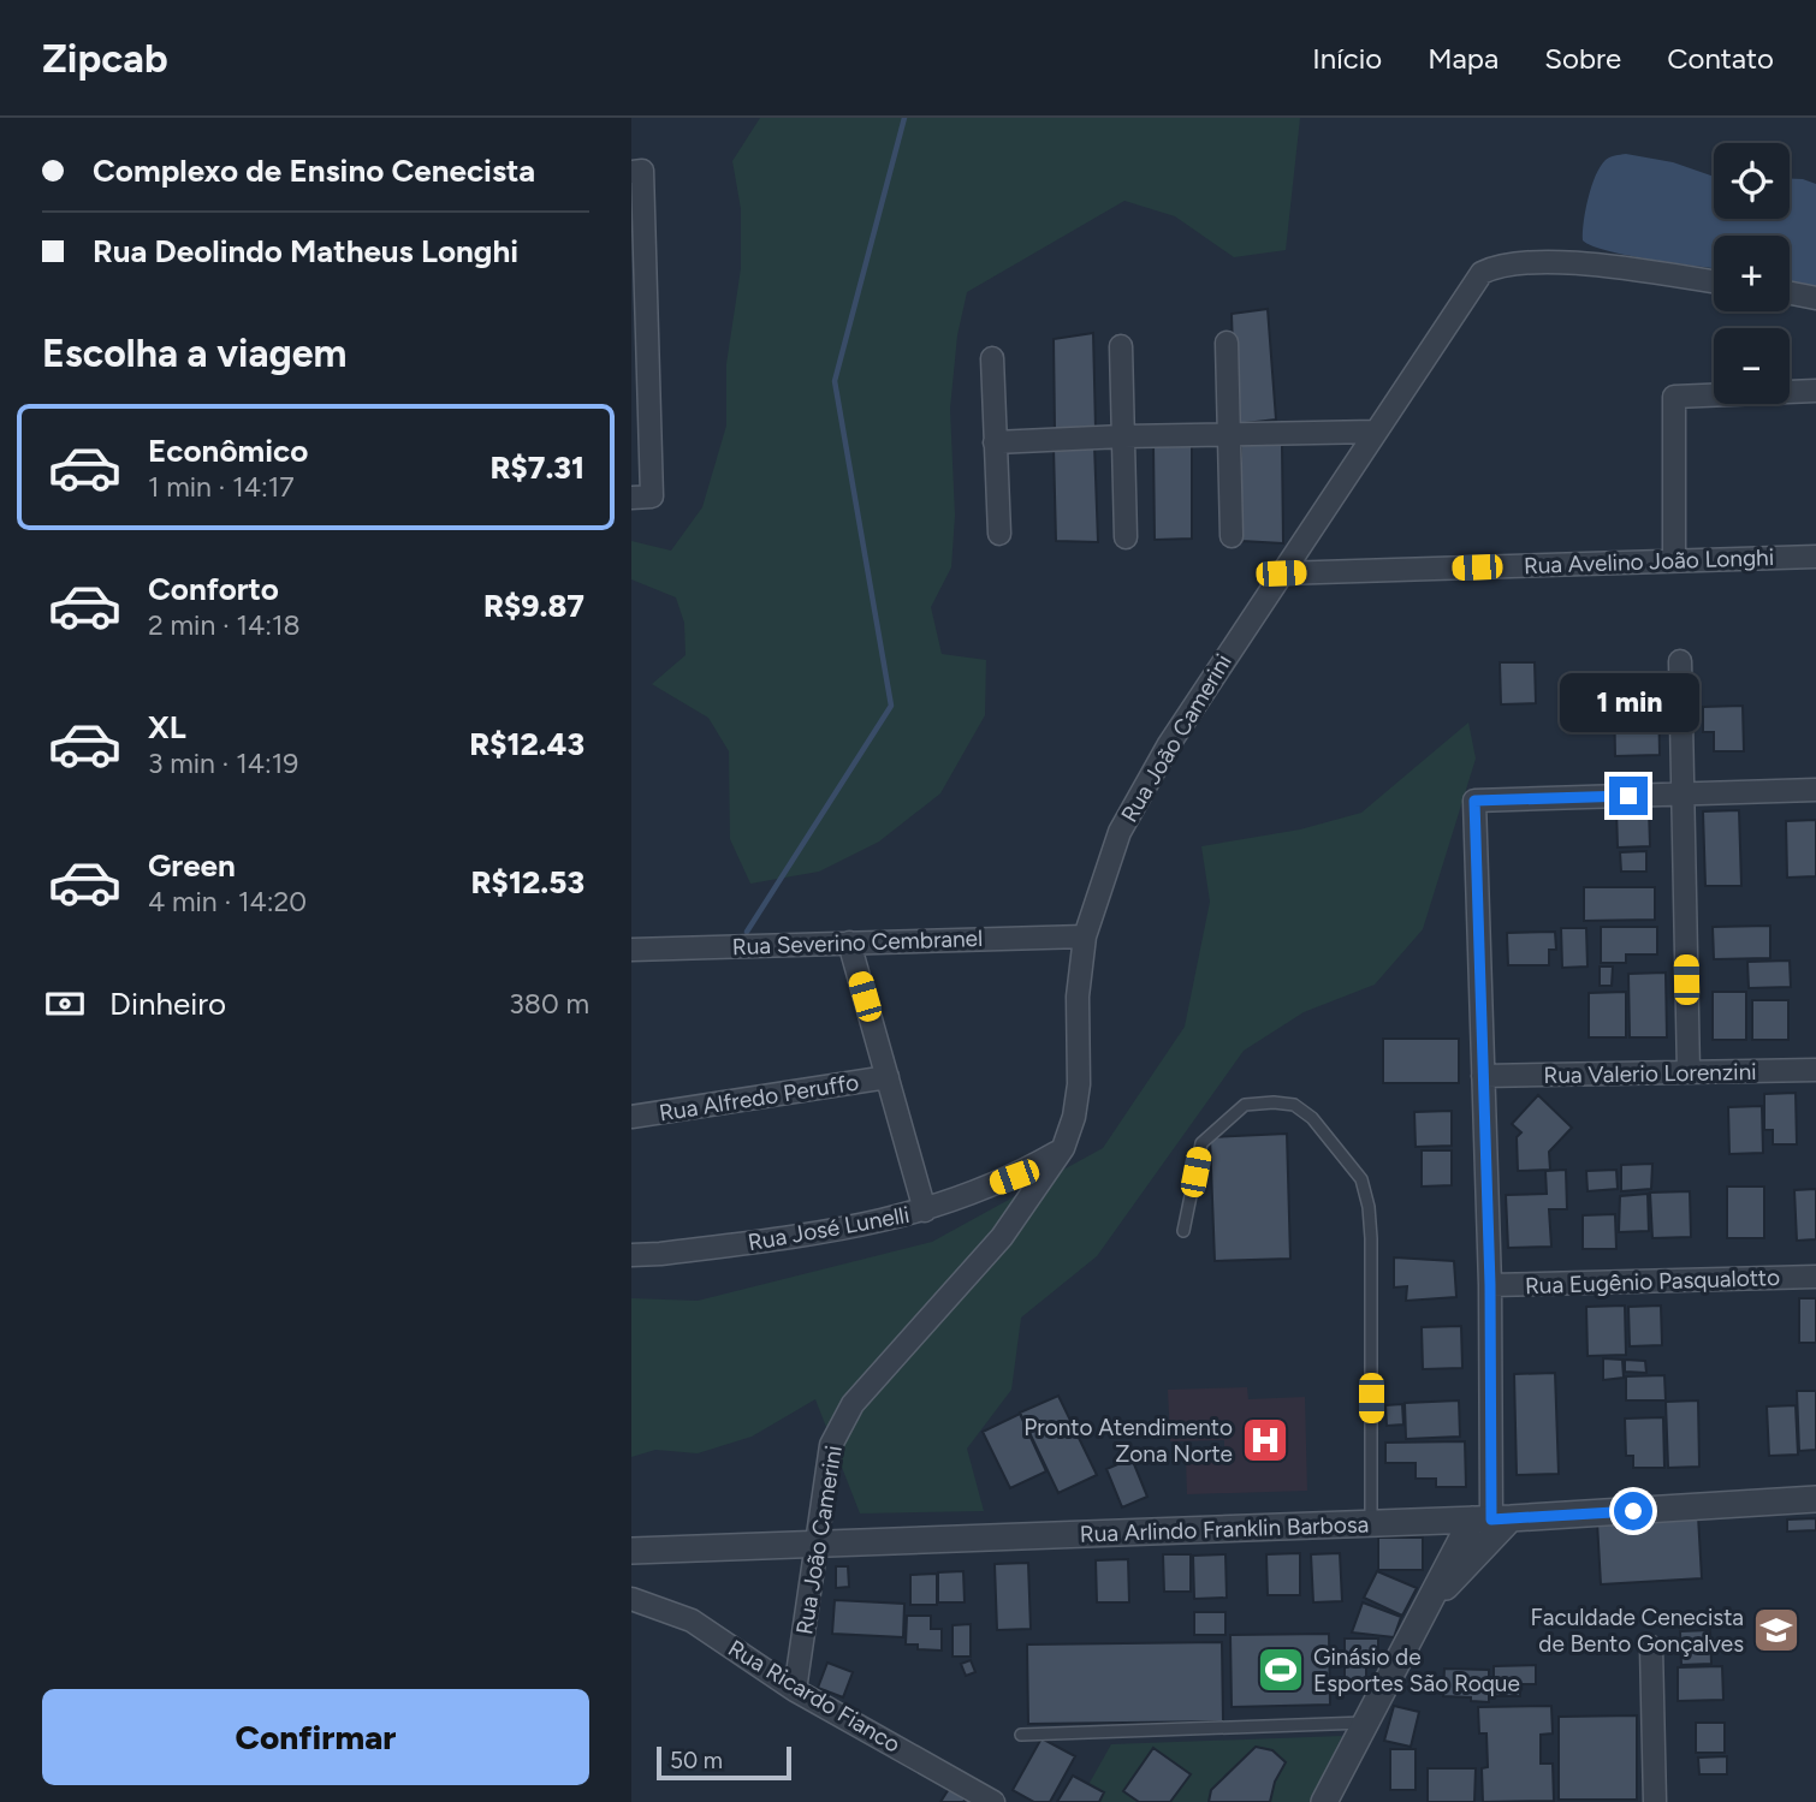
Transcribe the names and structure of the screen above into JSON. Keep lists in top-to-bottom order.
{
  "streets": {
    "street": [
      "Rua Avelino João Longhi",
      "Rua João Camerini",
      "Rua Severino Cembranel",
      "Rua Valerio Lorenzini",
      "Rua Alfredo Peruffo",
      "Rua José Lunelli",
      "Rua Eugênio Pasqualotto",
      "Rua Arlindo Franklin Barbosa",
      "Rua Ricardo Fianco"
    ]
  },
  "crossings": [
    ["Rua Avelino João Longhi", "Rua João Camerini"],
    ["Rua João Camerini", "Rua Severino Cembranel"],
    ["Rua João Camerini", "Rua José Lunelli"],
    ["Rua João Camerini", "Rua Arlindo Franklin Barbosa"],
    ["Rua João Camerini", "Rua Ricardo Fianco"]
  ],
  "places": {
    "hospital": ["Pronto Atendimento Zona Norte"],
    "school or university": ["Faculdade Cenecista de Bento Gonçalves"],
    "sports": ["Ginásio de Esportes São Roque"]
  },
  "scale_bar": "50 m",
  "page": {
    "header": "Zipcab",
    "nav": [
      "Início",
      "Mapa",
      "Sobre",
      "Contato"
    ],
    "banner": ["Complexo de Ensino Cenecista", "Rua Deolindo Matheus Longhi"],
    "map_buttons": ["+", "−"],
    "heading": "Escolha a viagem",
    "list": [
      {
        "name": "Econômico",
        "note": "1 min · 14:17",
        "value": "R$7.31"
      },
      {
        "name": "Conforto",
        "note": "2 min · 14:18",
        "value": "R$9.87"
      },
      {
        "name": "XL",
        "note": "3 min · 14:19",
        "value": "R$12.43"
      },
      {
        "name": "Green",
        "note": "4 min · 14:20",
        "value": "R$12.53"
      }
    ],
    "bubble": "1 min",
    "pay": ["Dinheiro", "380 m"],
    "buttons": "Confirmar",
    "scale": "50 m"
  }
}
